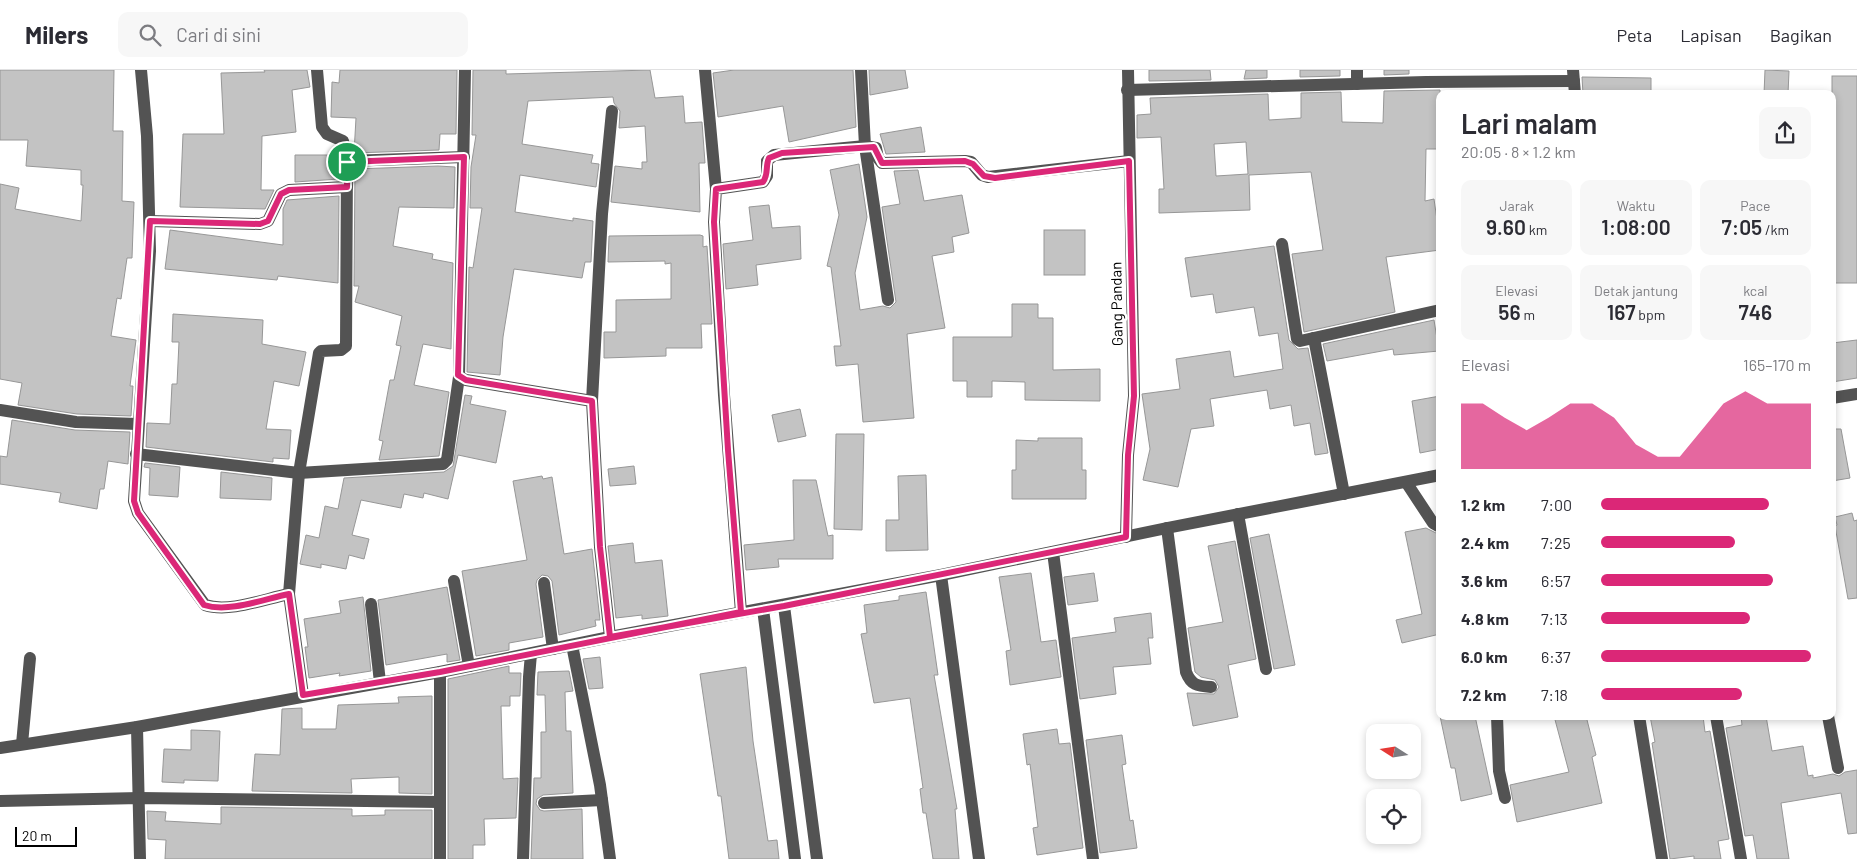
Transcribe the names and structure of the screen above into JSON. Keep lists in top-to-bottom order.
{
  "streets": {
    "street": ["Gang Pandan"]
  },
  "scale_bar": "20 m",
  "north": "left",
  "page": {
    "header": "Milers",
    "search": "Cari di sini",
    "nav": ["Peta", "Lapisan", "Bagikan"],
    "heading": ["Lari malam", "20:05 · 8 × 1.2 km"],
    "stats": [
      ["Jarak", "9.60 km"],
      ["Waktu", "1:08:00"],
      ["Pace", "7:05 /km"],
      ["Elevasi", "56 m"],
      ["Detak jantung", "167 bpm"],
      ["kcal", "746"]
    ],
    "chart": ["Elevasi", "165–170 m"],
    "list": [
      {
        "name": "1.2 km",
        "note": "7:00"
      },
      {
        "name": "2.4 km",
        "note": "7:25"
      },
      {
        "name": "3.6 km",
        "note": "6:57"
      },
      {
        "name": "4.8 km",
        "note": "7:13"
      },
      {
        "name": "6.0 km",
        "note": "6:37"
      },
      {
        "name": "7.2 km",
        "note": "7:18"
      }
    ],
    "scale": "20 m"
  }
}
